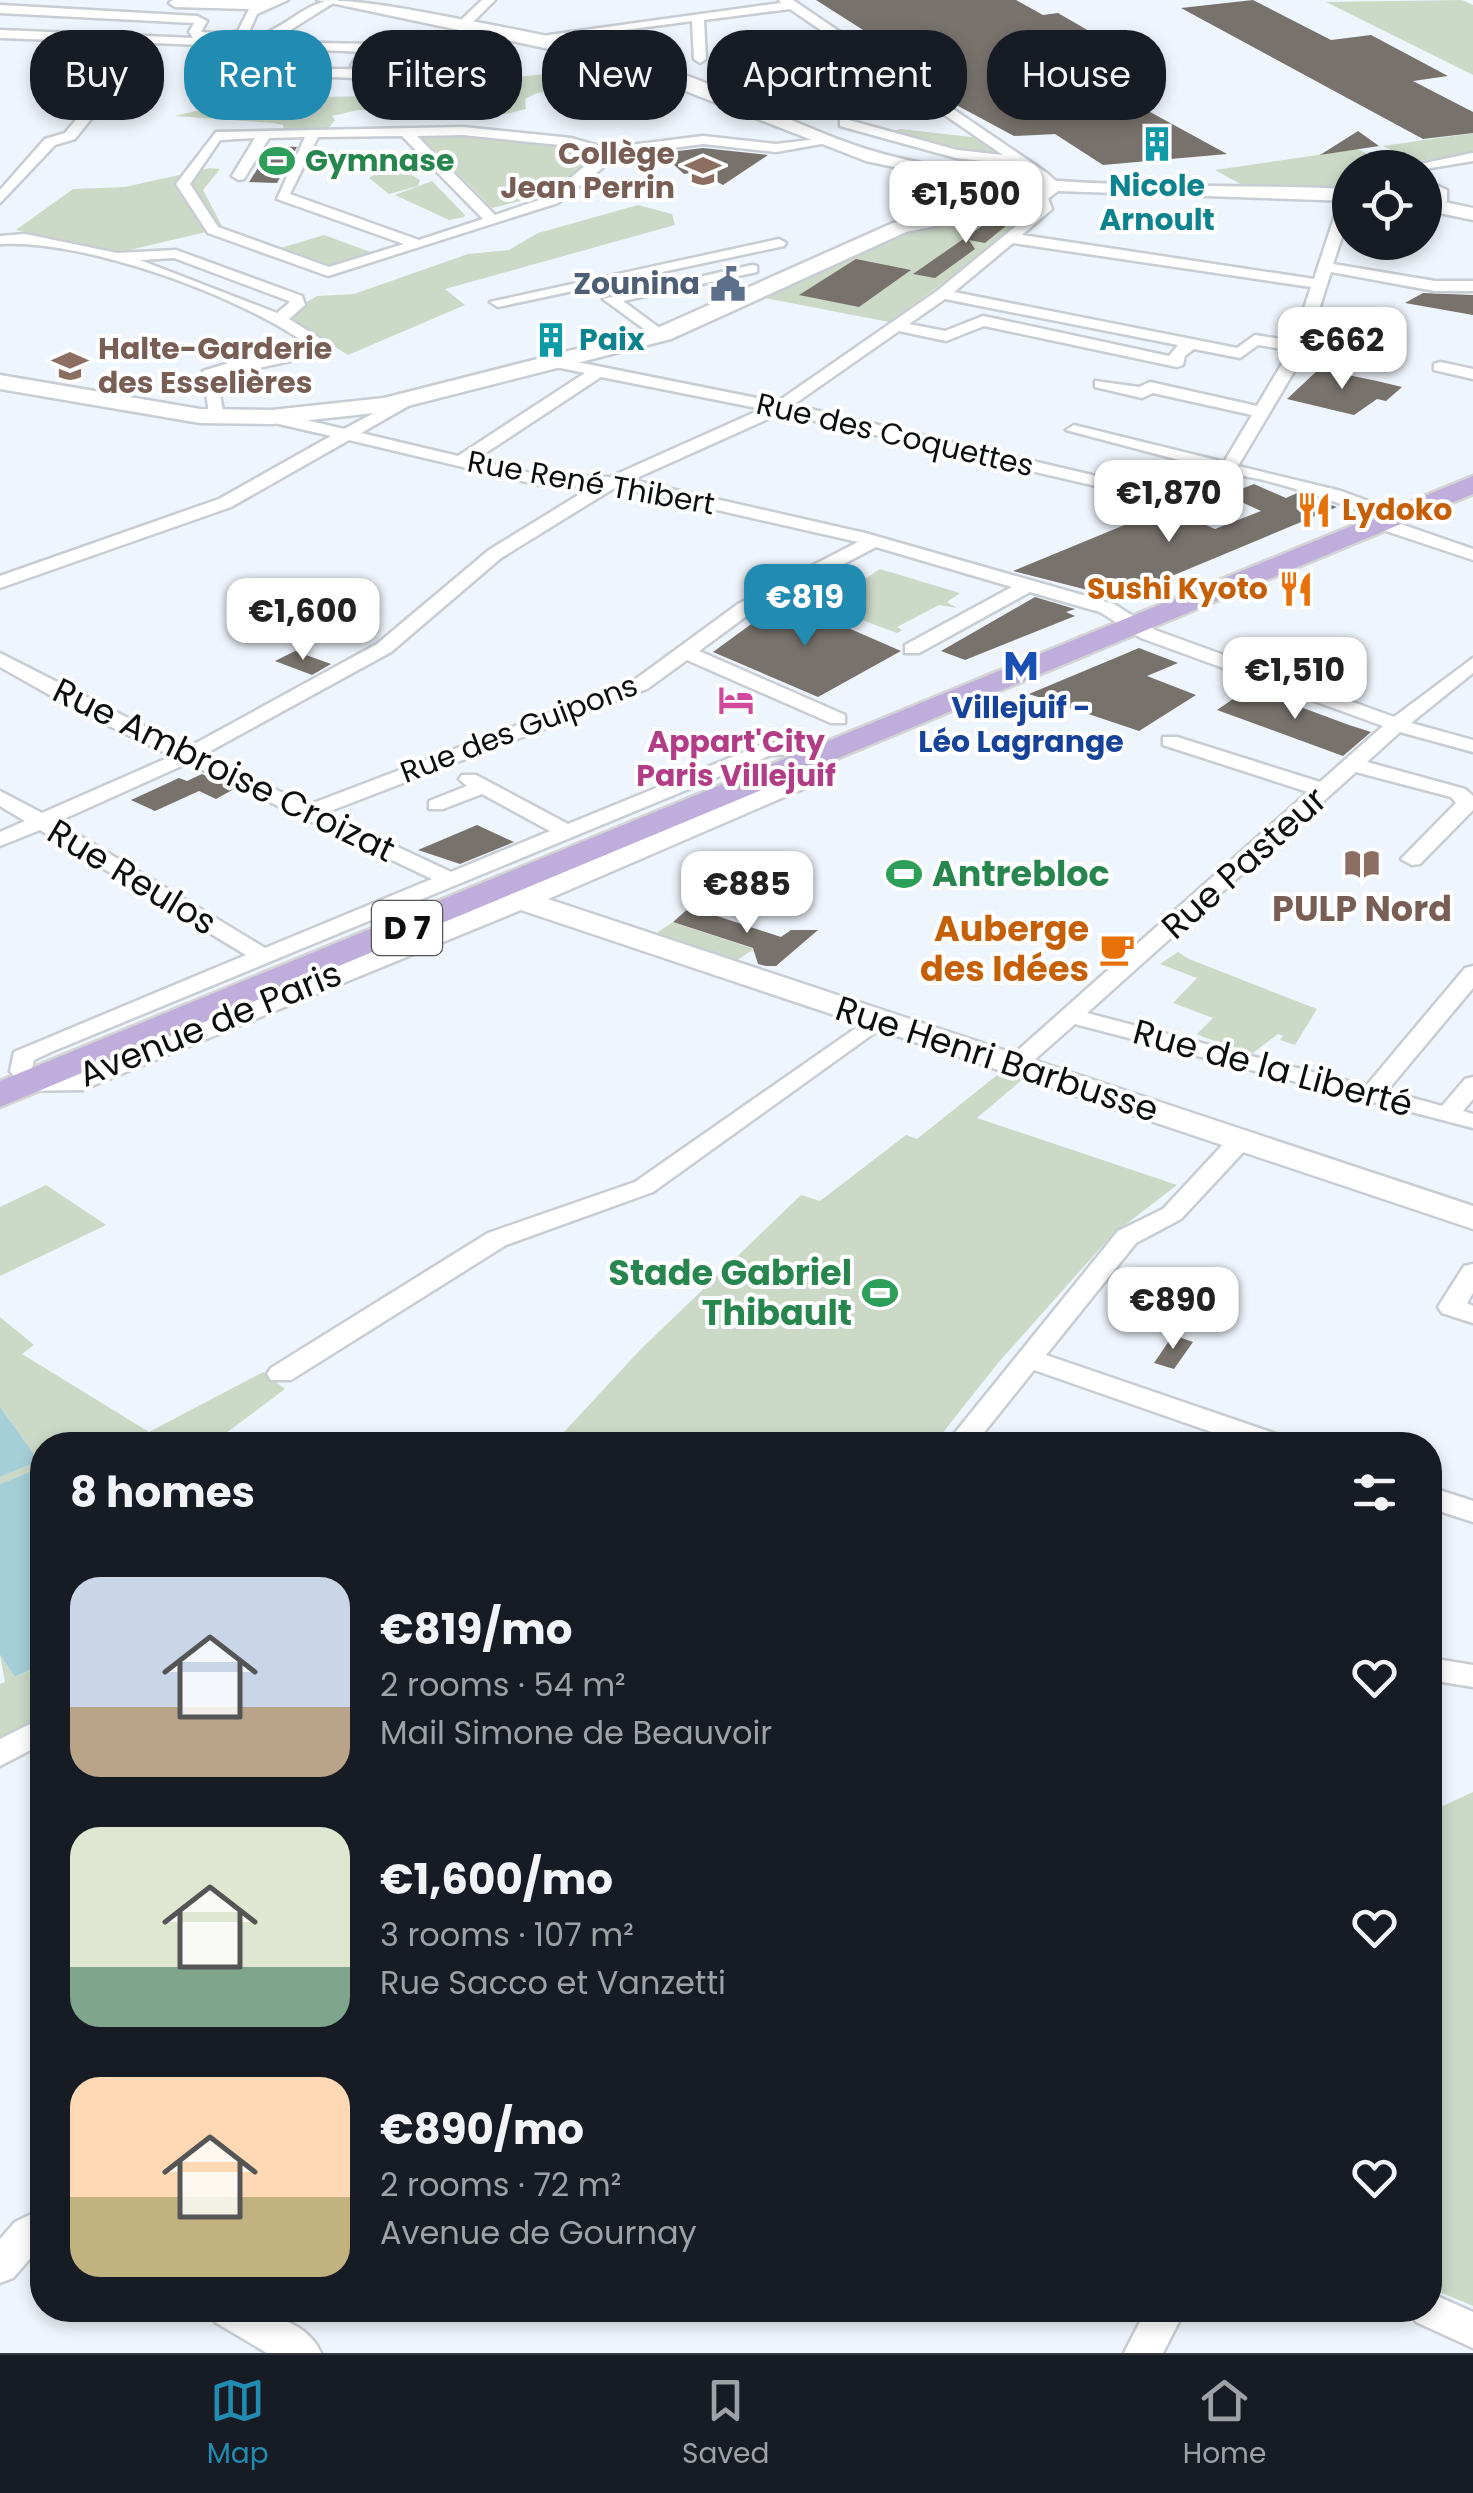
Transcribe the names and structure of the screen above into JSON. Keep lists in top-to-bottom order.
{
  "streets": {
    "main road": ["D 7", "Avenue de Paris", "Rue Henri Barbusse"],
    "street": [
      "Rue des Coquettes",
      "Rue René Thibert",
      "Rue des Guipons",
      "Rue Ambroise Croizat",
      "Rue Pasteur",
      "Rue Reulos",
      "Rue de la Liberté"
    ]
  },
  "crossings": [
    ["Rue René Thibert", "Rue des Guipons"],
    ["Rue René Thibert", "Rue Pasteur"],
    ["Rue René Thibert", "Avenue de Paris"],
    ["Rue des Guipons", "Rue Ambroise Croizat"],
    ["Rue Ambroise Croizat", "Avenue de Paris"],
    ["Rue Pasteur", "Rue Henri Barbusse"],
    ["Rue Pasteur", "Rue de la Liberté"],
    ["Rue Reulos", "Avenue de Paris"],
    ["D 7", "Avenue de Paris"],
    ["Avenue de Paris", "Rue Henri Barbusse"]
  ],
  "places": {
    "building": ["Nicole Arnoult", "Paix"],
    "sports": ["Gymnase", "Antrebloc", "Stade Gabriel Thibault"],
    "school or university": ["Collège Jean Perrin", "Halte-Garderie des Esselières"],
    "public building": ["Zounina"],
    "restaurant": ["Lydoko", "Sushi Kyoto"],
    "metro station": ["Villejuif - Léo Lagrange"],
    "hotel": ["Appart'City Paris Villejuif"],
    "library": ["PULP Nord"],
    "cafe": ["Auberge des Idées"]
  },
  "page": {
    "chip": [
      "Buy",
      "Rent",
      "Filters",
      "New",
      "Apartment",
      "House"
    ],
    "price": [
      "€1,500",
      "€662",
      "€1,870",
      "€819",
      "€1,600",
      "€1,510",
      "€885",
      "€890"
    ],
    "heading": "8 homes",
    "list": [
      {
        "name": "€819/mo",
        "note": "2 rooms · 54 m² · Mail Simone de Beauvoir"
      },
      {
        "name": "€1,600/mo",
        "note": "3 rooms · 107 m² · Rue Sacco et Vanzetti"
      },
      {
        "name": "€890/mo",
        "note": "2 rooms · 72 m² · Avenue de Gournay"
      }
    ],
    "tabs": ["Map", "Saved", "Home"]
  }
}
